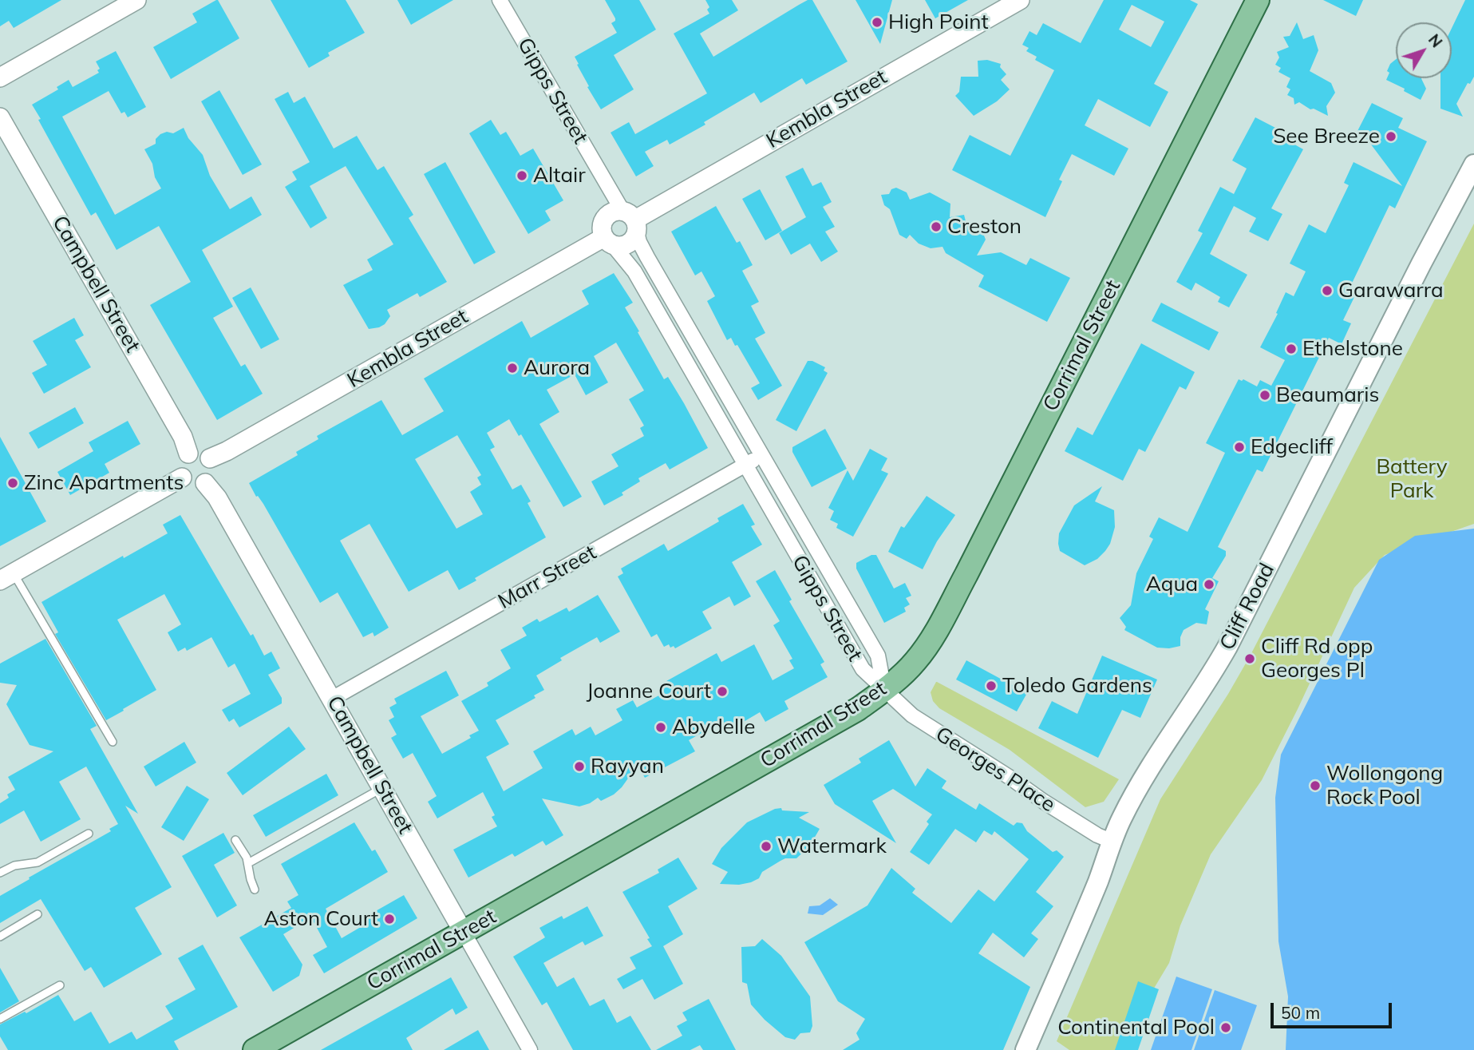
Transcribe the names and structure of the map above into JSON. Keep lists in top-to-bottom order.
{
  "streets": {
    "main road": ["Corrimal Street", "Cliff Road"],
    "street": [
      "Gipps Street",
      "Kembla Street",
      "Campbell Street",
      "Marr Street",
      "Georges Place"
    ]
  },
  "crossings": [
    ["Gipps Street", "Kembla Street"],
    ["Gipps Street", "Corrimal Street"],
    ["Gipps Street", "Marr Street"],
    ["Gipps Street", "Georges Place"],
    ["Kembla Street", "Campbell Street"],
    ["Campbell Street", "Corrimal Street"],
    ["Campbell Street", "Marr Street"],
    ["Corrimal Street", "Georges Place"],
    ["Cliff Road", "Georges Place"]
  ],
  "parks": ["Battery Park"],
  "places": [
    "High Point",
    "See Breeze",
    "Altair",
    "Creston",
    "Garawarra",
    "Ethelstone",
    "Aurora",
    "Beaumaris",
    "Edgecliff",
    "Zinc Apartments",
    "Aqua",
    "Cliff Rd opp Georges Pl",
    "Toledo Gardens",
    "Joanne Court",
    "Abydelle",
    "Rayyan",
    "Wollongong Rock Pool",
    "Watermark",
    "Aston Court",
    "Continental Pool"
  ],
  "scale_bar": "50 m",
  "north": "top right"
}
